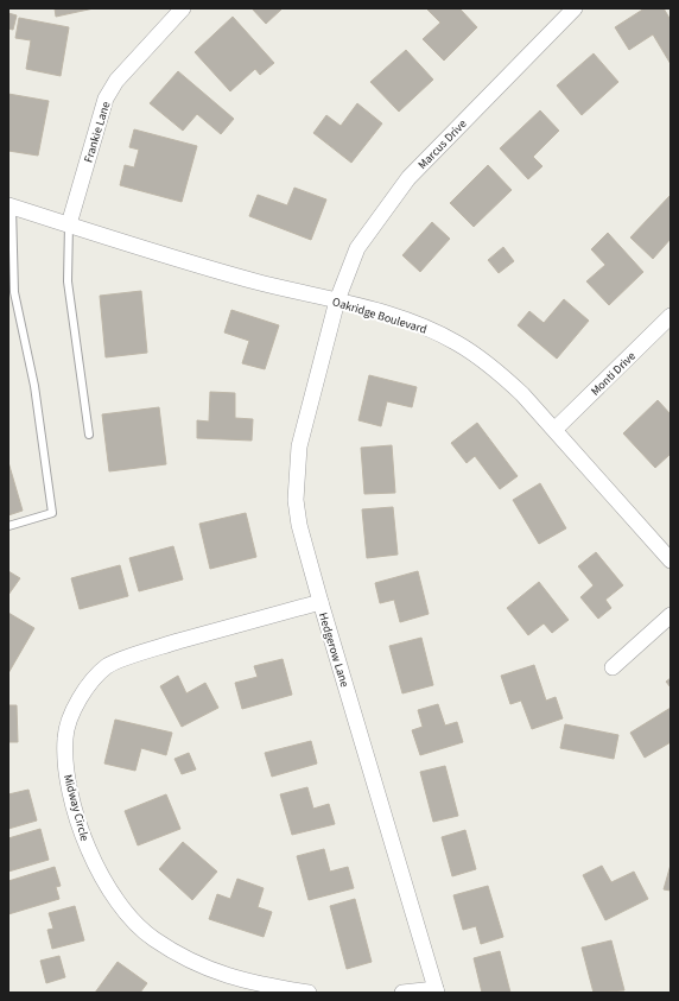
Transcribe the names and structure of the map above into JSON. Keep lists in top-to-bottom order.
{
  "streets": {
    "street": [
      "Frankie Lane",
      "Marcus Drive",
      "Oakridge Boulevard",
      "Monti Drive",
      "Hedgerow Lane",
      "Midway Circle"
    ]
  },
  "crossings": [
    ["Frankie Lane", "Oakridge Boulevard"],
    ["Marcus Drive", "Oakridge Boulevard"],
    ["Marcus Drive", "Hedgerow Lane"],
    ["Oakridge Boulevard", "Monti Drive"],
    ["Oakridge Boulevard", "Hedgerow Lane"],
    ["Hedgerow Lane", "Midway Circle"]
  ]
}
